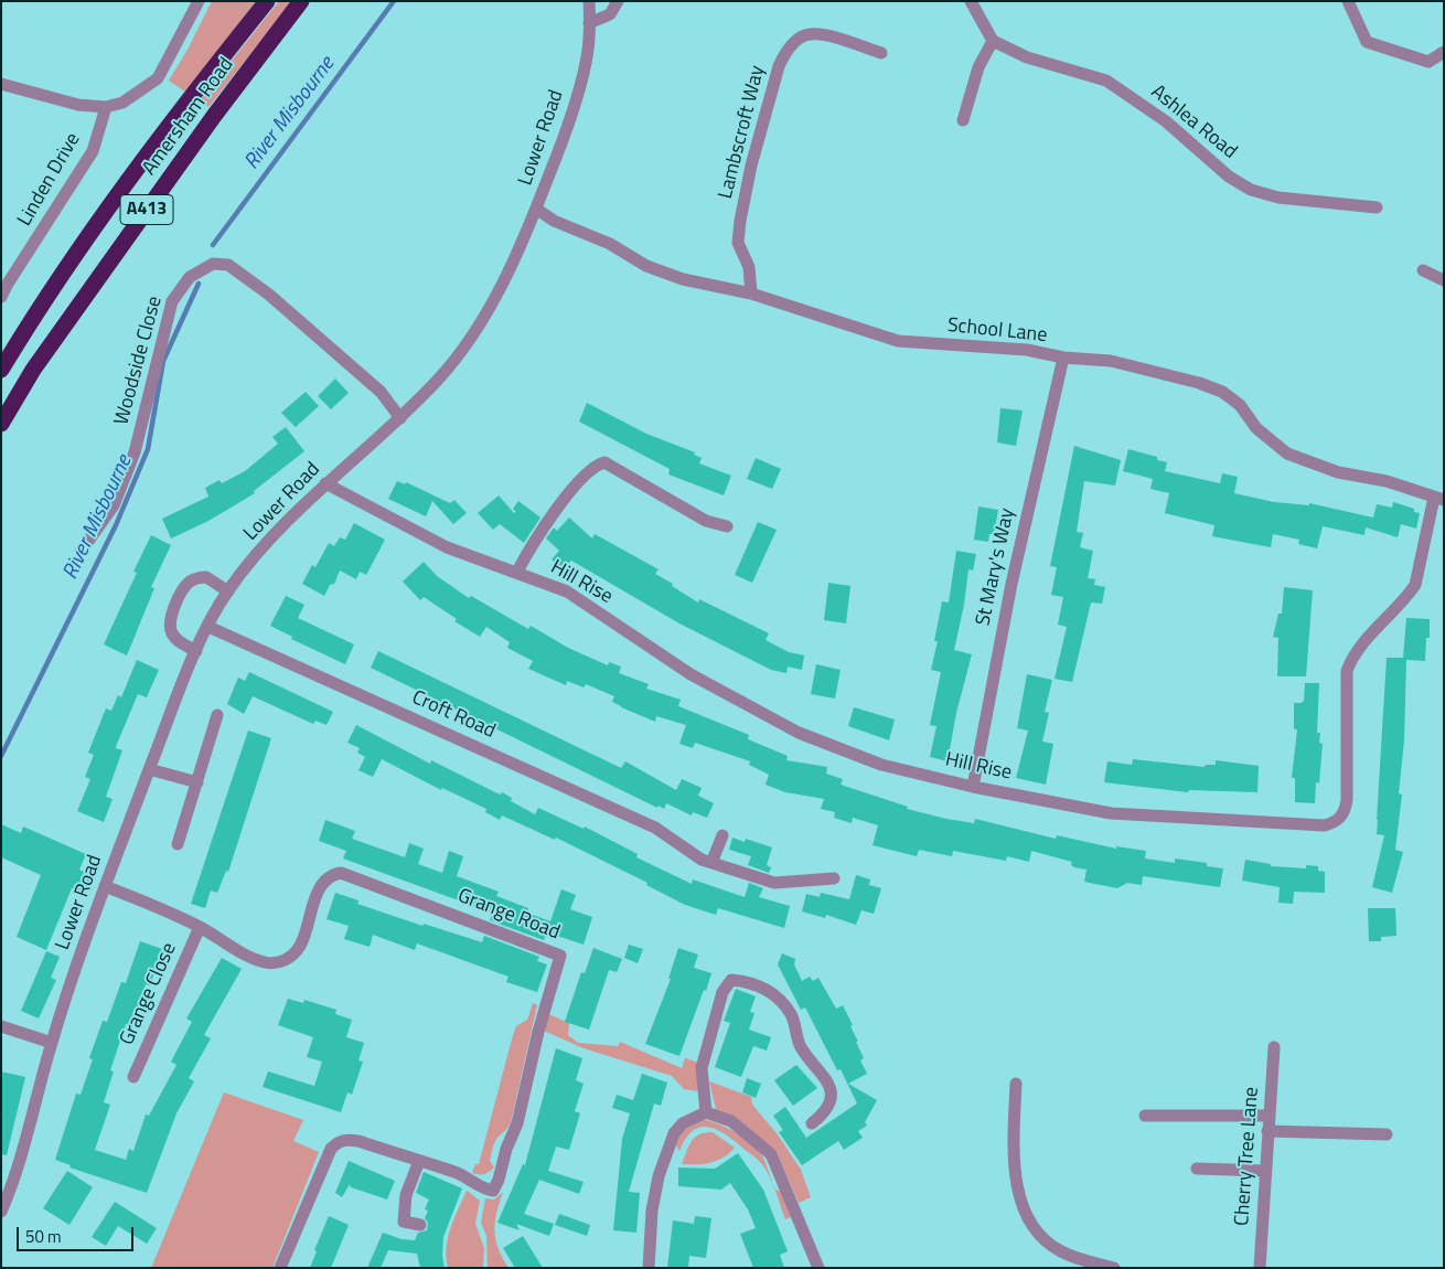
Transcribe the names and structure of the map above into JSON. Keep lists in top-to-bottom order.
{
  "streets": {
    "highway": ["Amersham Road", "A413"],
    "street": [
      "Ashlea Road",
      "Lambscroft Way",
      "Lower Road",
      "Linden Drive",
      "School Lane",
      "Woodside Close",
      "St Mary's Way",
      "Hill Rise",
      "Croft Road",
      "Grange Road",
      "Grange Close",
      "Cherry Tree Lane"
    ]
  },
  "crossings": [
    ["Lambscroft Way", "School Lane"],
    ["Lower Road", "School Lane"],
    ["Lower Road", "Woodside Close"],
    ["Lower Road", "Hill Rise"],
    ["Lower Road", "Croft Road"],
    ["Lower Road", "Grange Road"],
    ["School Lane", "St Mary's Way"],
    ["School Lane", "Hill Rise"],
    ["St Mary's Way", "Hill Rise"],
    ["Grange Road", "Grange Close"]
  ],
  "water": ["River Misbourne"],
  "scale_bar": "50 m"
}
